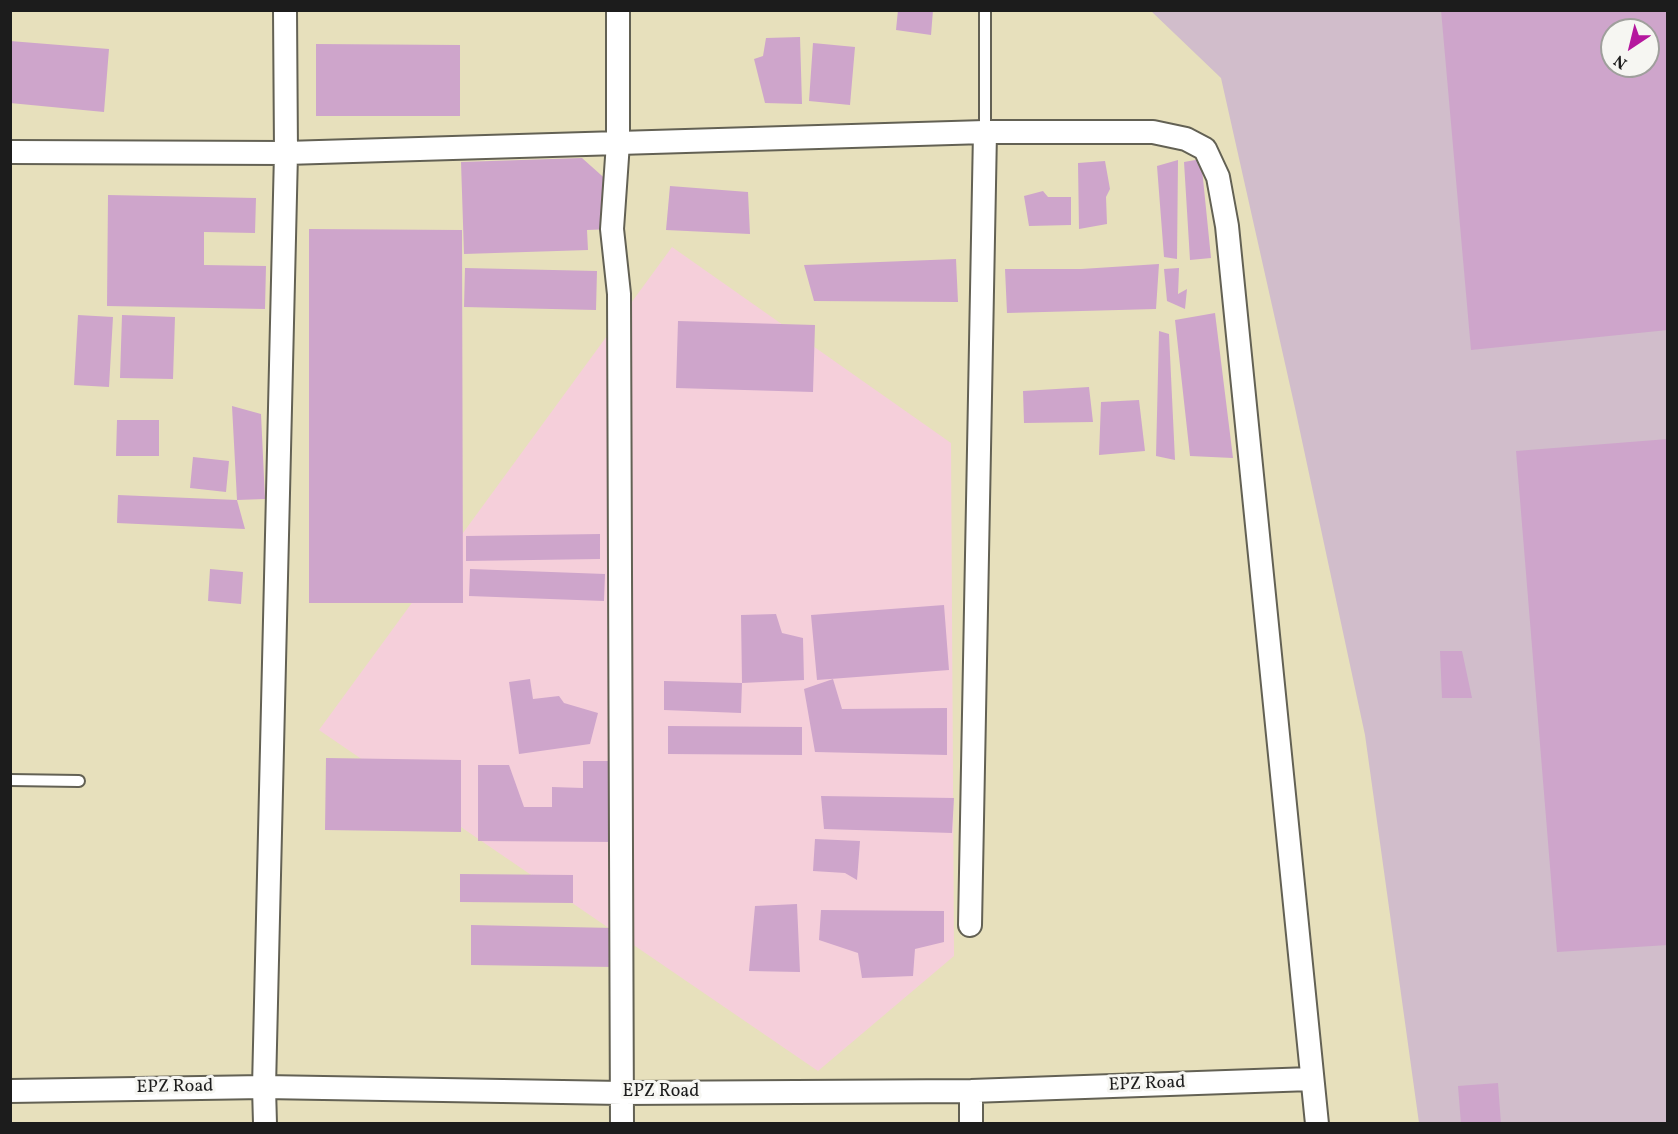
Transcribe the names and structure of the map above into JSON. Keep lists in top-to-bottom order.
{
  "streets": {
    "street": ["EPZ Road"]
  },
  "north": "bottom left"
}
